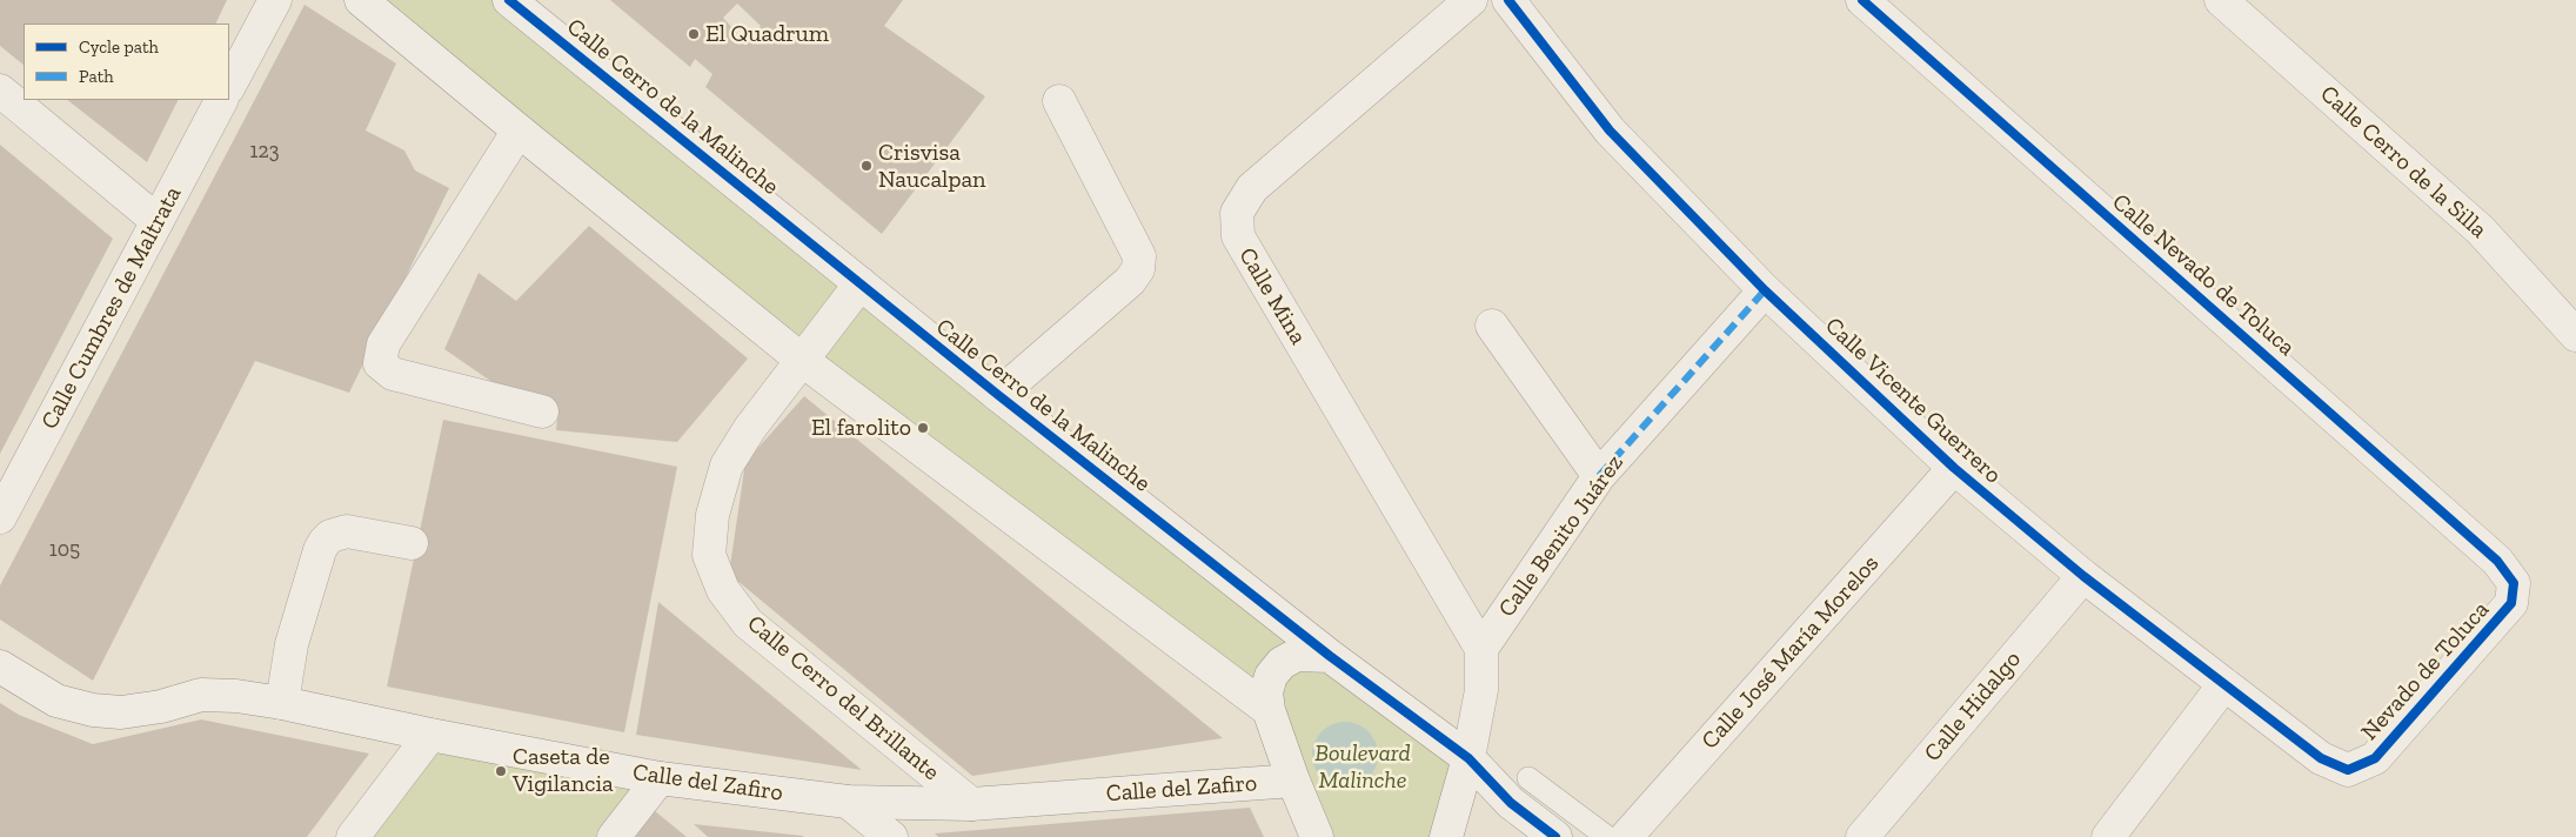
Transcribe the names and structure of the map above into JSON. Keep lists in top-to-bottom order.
{
  "streets": {
    "street": [
      "Calle Cerro de la Malinche",
      "Calle Cerro de la Silla",
      "Calle Nevado de Toluca",
      "Calle Mina",
      "Calle Cumbres de Maltrata",
      "Calle Vicente Guerrero",
      "Calle Benito Juárez",
      "Calle José María Morelos",
      "Nevado de Toluca",
      "Calle Cerro del Brillante",
      "Calle Hidalgo",
      "Calle del Zafiro"
    ]
  },
  "crossings": [
    ["Calle Cerro de la Malinche", "Calle Cerro del Brillante"],
    ["Calle Nevado de Toluca", "Nevado de Toluca"],
    ["Calle Mina", "Calle Benito Juárez"],
    ["Calle Vicente Guerrero", "Calle Benito Juárez"],
    ["Calle Vicente Guerrero", "Calle José María Morelos"],
    ["Calle Vicente Guerrero", "Nevado de Toluca"],
    ["Calle Vicente Guerrero", "Calle Hidalgo"],
    ["Calle Cerro del Brillante", "Calle del Zafiro"]
  ],
  "parks": ["Boulevard Malinche"],
  "places": [
    "El Quadrum",
    "Crisvisa Naucalpan",
    "El farolito",
    "Caseta de Vigilancia"
  ],
  "house_numbers": ["123", "105"],
  "legend": ["Cycle path", "Path"]
}
